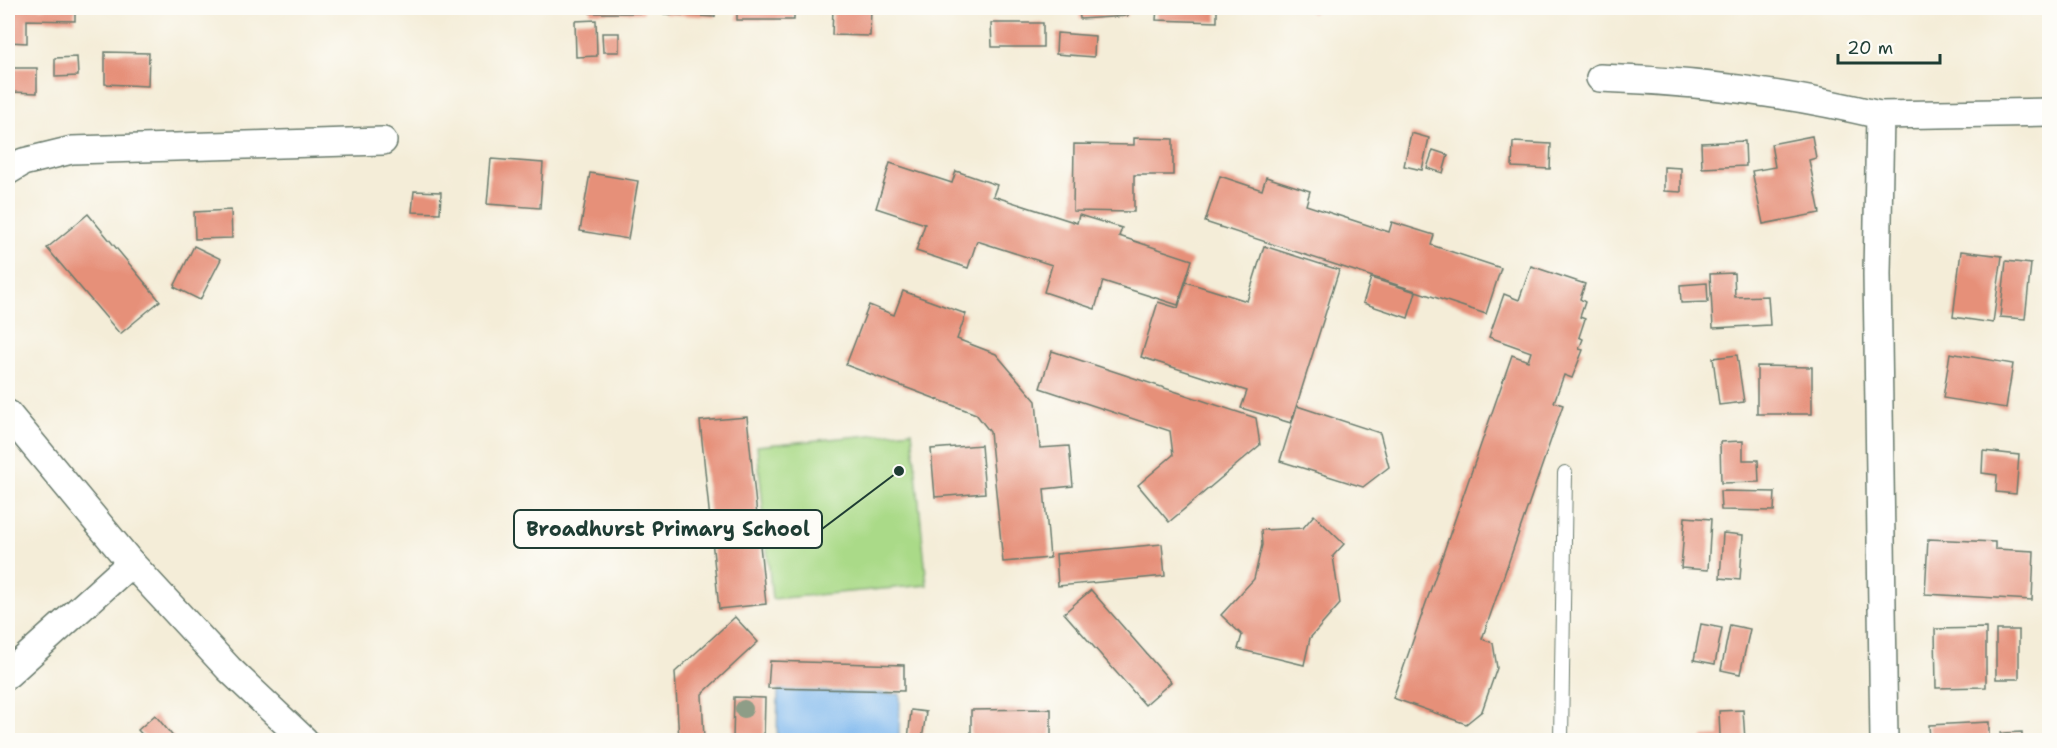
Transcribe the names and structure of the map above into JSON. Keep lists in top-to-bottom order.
{
  "places": ["Broadhurst Primary School"],
  "scale_bar": "20 m"
}
